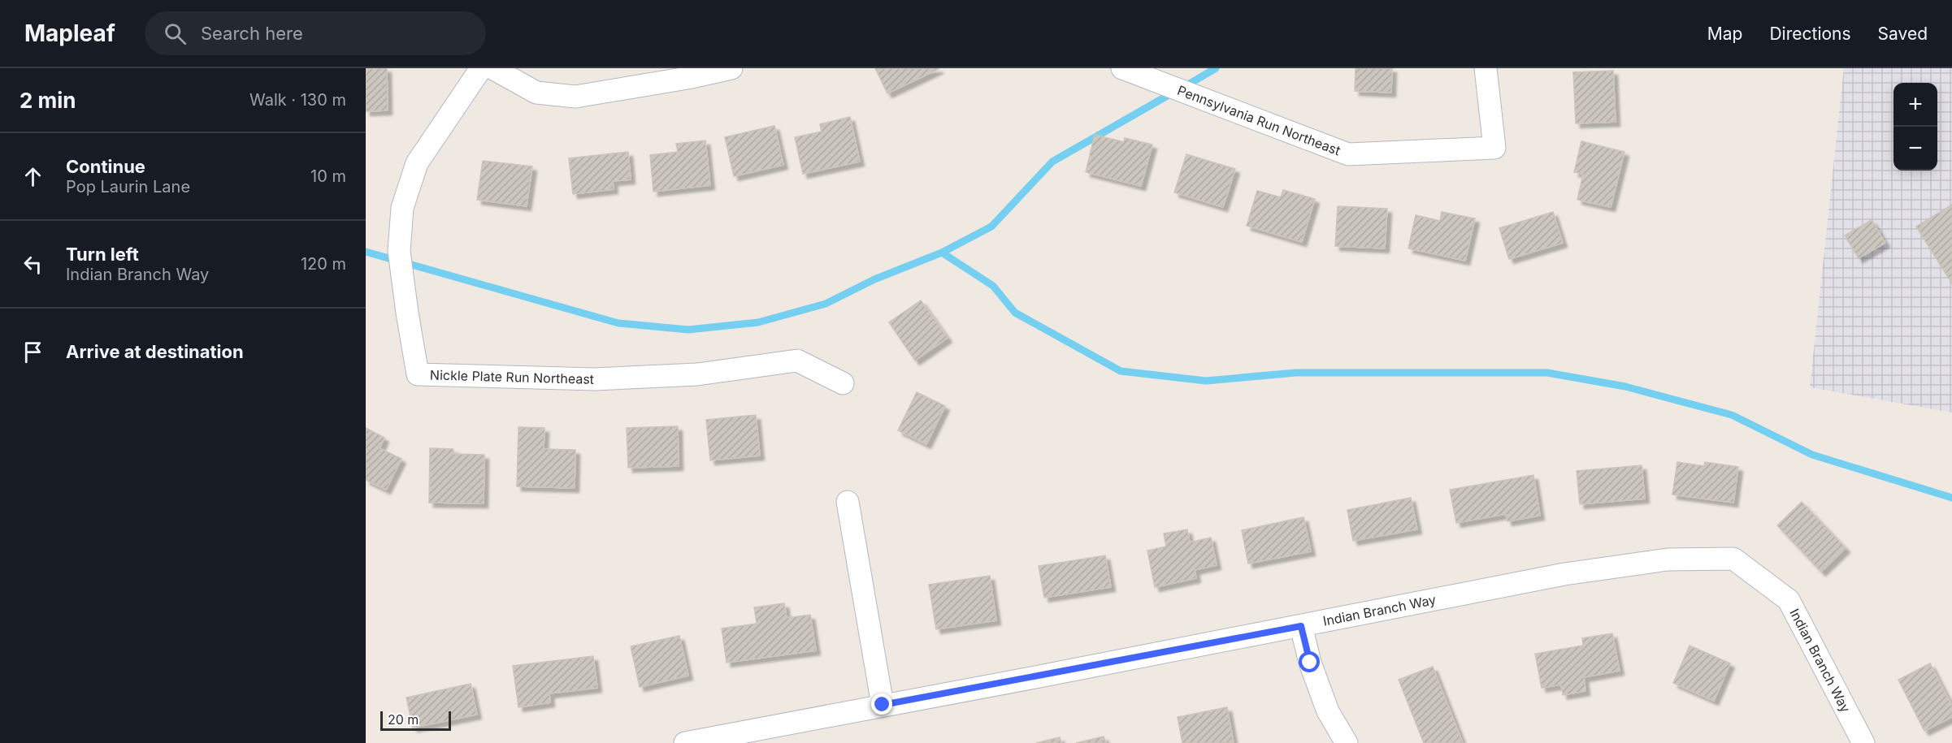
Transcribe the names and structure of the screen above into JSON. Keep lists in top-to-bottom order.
{
  "streets": {
    "street": ["Pennsylvania Run Northeast", "Nickle Plate Run Northeast", "Indian Branch Way"]
  },
  "scale_bar": "20 m",
  "page": {
    "header": "Mapleaf",
    "search": "Search here",
    "nav": ["Map", "Directions", "Saved"],
    "heading": ["2 min", "Walk · 130 m"],
    "map_buttons": ["+", "−"],
    "list": [
      ["Continue", "Pop Laurin Lane", "10 m"],
      ["Turn left", "Indian Branch Way", "120 m"],
      "Arrive at destination"
    ],
    "scale": "20 m"
  }
}
